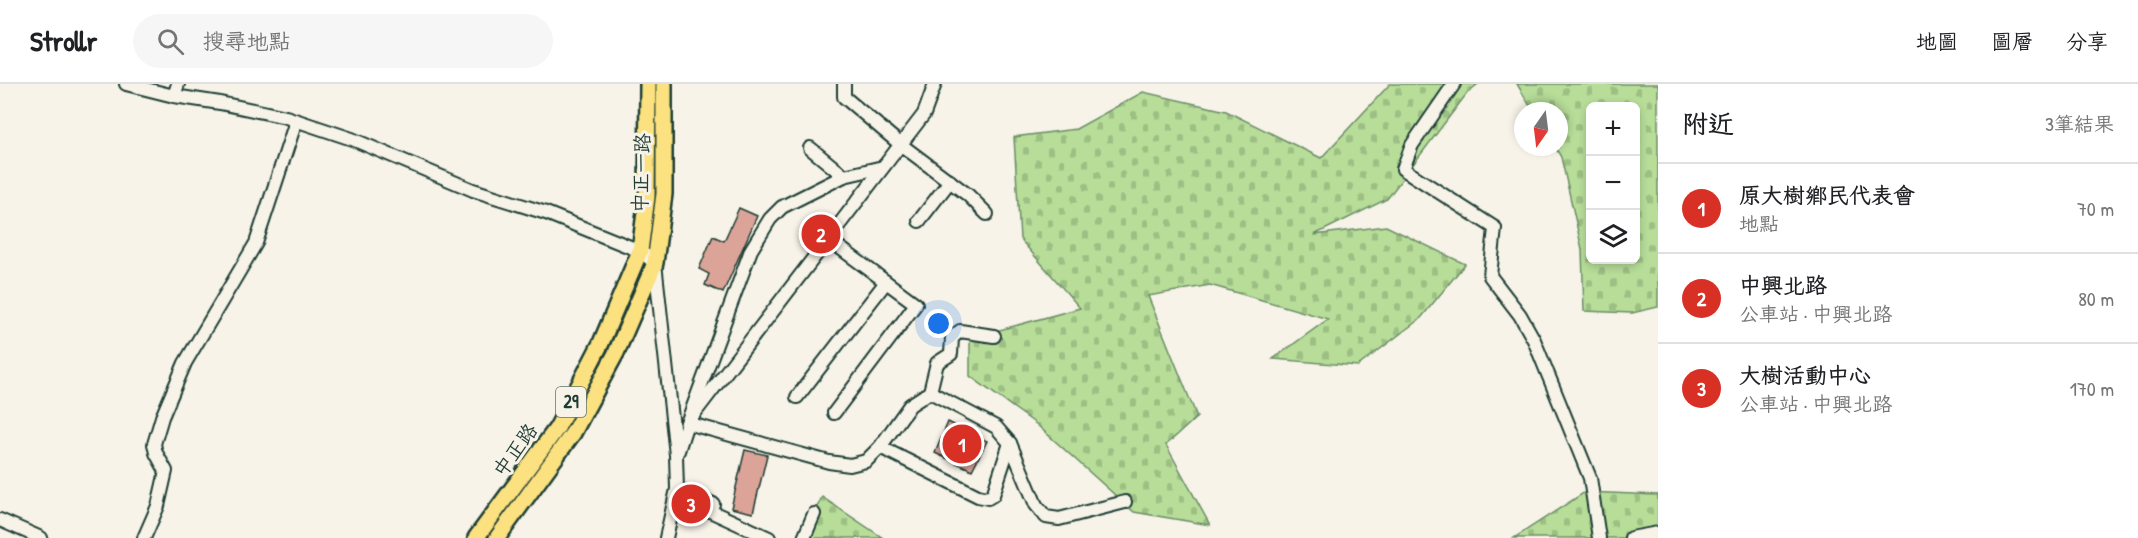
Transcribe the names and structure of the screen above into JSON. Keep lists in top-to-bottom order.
{
  "streets": {
    "main road": ["中正一路", "29", "中正路"]
  },
  "crossings": [
    ["中正一路", "中正路"]
  ],
  "north": "bottom",
  "page": {
    "header": "Strollr",
    "search": "搜尋地點",
    "nav": ["地圖", "圖層", "分享"],
    "heading": ["附近", "3筆結果"],
    "map_buttons": ["+", "−"],
    "list": [
      {
        "mark": "1",
        "name": "原大樹鄉民代表會",
        "note": "地點",
        "value": "70 m"
      },
      {
        "mark": "2",
        "name": "中興北路",
        "note": "公車站 · 中興北路",
        "value": "80 m"
      },
      {
        "mark": "3",
        "name": "大樹活動中心",
        "note": "公車站 · 中興北路",
        "value": "170 m"
      }
    ],
    "pins": ["2", "1", "3"]
  }
}
